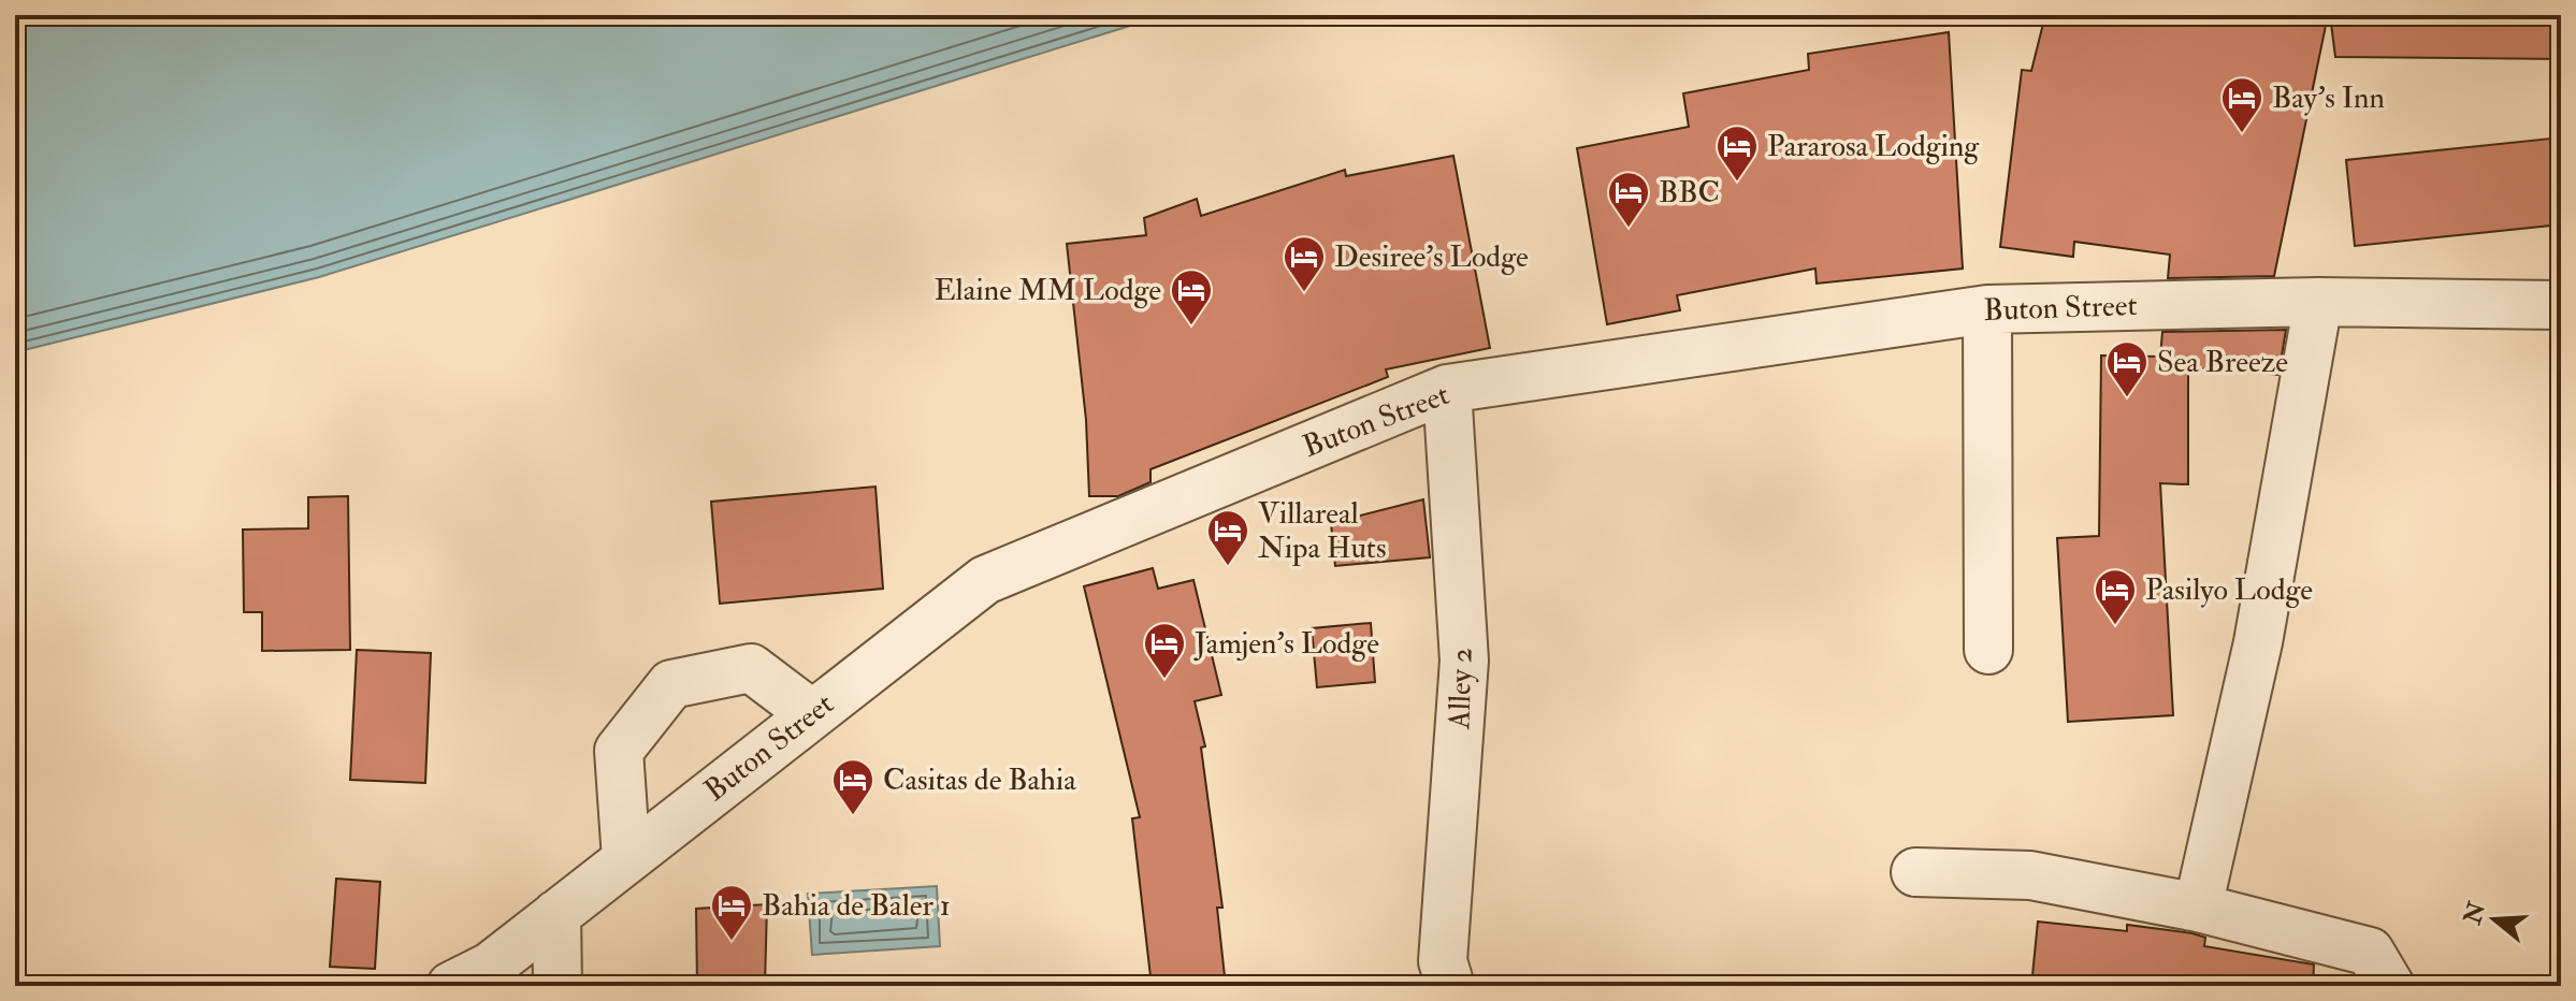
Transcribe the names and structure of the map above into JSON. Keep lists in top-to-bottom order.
{
  "streets": {
    "street": ["Buton Street", "Alley 2"]
  },
  "crossings": [
    ["Buton Street", "Alley 2"]
  ],
  "places": {
    "hotel": [
      "Bay's Inn",
      "Pararosa Lodging",
      "BBC",
      "Desiree's Lodge",
      "Elaine MM Lodge",
      "Sea Breeze",
      "Villareal Nipa Huts",
      "Pasilyo Lodge",
      "Jamjen's Lodge",
      "Casitas de Bahia",
      "Bahia de Baler 1"
    ]
  },
  "north": "left"
}
